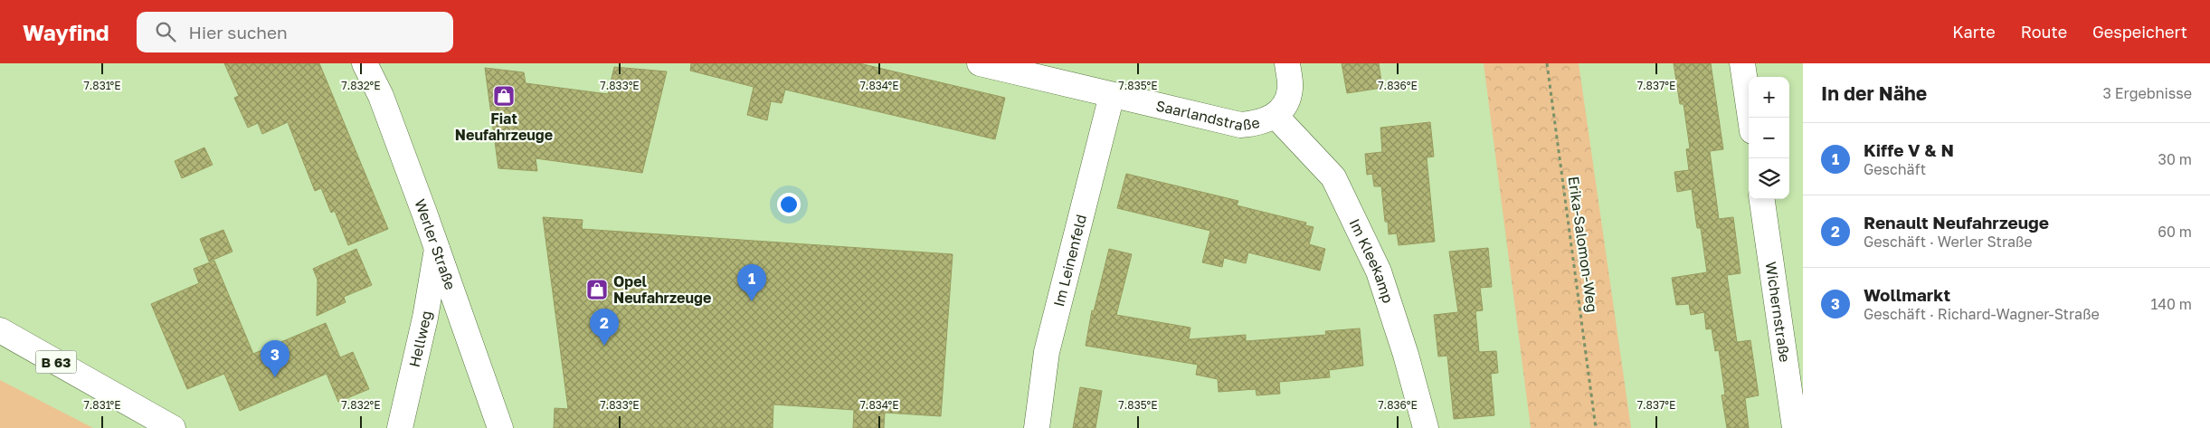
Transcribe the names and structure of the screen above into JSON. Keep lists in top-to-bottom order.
{
  "streets": {
    "street": [
      "Saarlandstraße",
      "Werler Straße",
      "Im Leinenfeld",
      "Im Kleekamp",
      "Wichernstraße",
      "Hellweg",
      "B 63"
    ],
    "path": ["Erika-Salomon-Weg"]
  },
  "crossings": [
    ["Saarlandstraße", "Im Leinenfeld"],
    ["Saarlandstraße", "Im Kleekamp"],
    ["Werler Straße", "Hellweg"]
  ],
  "places": {
    "shop": ["Fiat Neufahrzeuge", "Opel Neufahrzeuge"]
  },
  "page": {
    "header": "Wayfind",
    "search": "Hier suchen",
    "nav": ["Karte", "Route", "Gespeichert"],
    "heading": ["In der Nähe", "3 Ergebnisse"],
    "map_buttons": ["+", "−"],
    "list": [
      {
        "mark": "1",
        "name": "Kiffe V & N",
        "note": "Geschäft",
        "value": "30 m"
      },
      {
        "mark": "2",
        "name": "Renault Neufahrzeuge",
        "note": "Geschäft · Werler Straße",
        "value": "60 m"
      },
      {
        "mark": "3",
        "name": "Wollmarkt",
        "note": "Geschäft · Richard-Wagner-Straße",
        "value": "140 m"
      }
    ],
    "pins": ["1", "2", "3"]
  },
  "coordinates": [
    "7.831°E",
    "7.832°E",
    "7.833°E",
    "7.834°E",
    "7.835°E",
    "7.836°E",
    "7.837°E"
  ]
}
